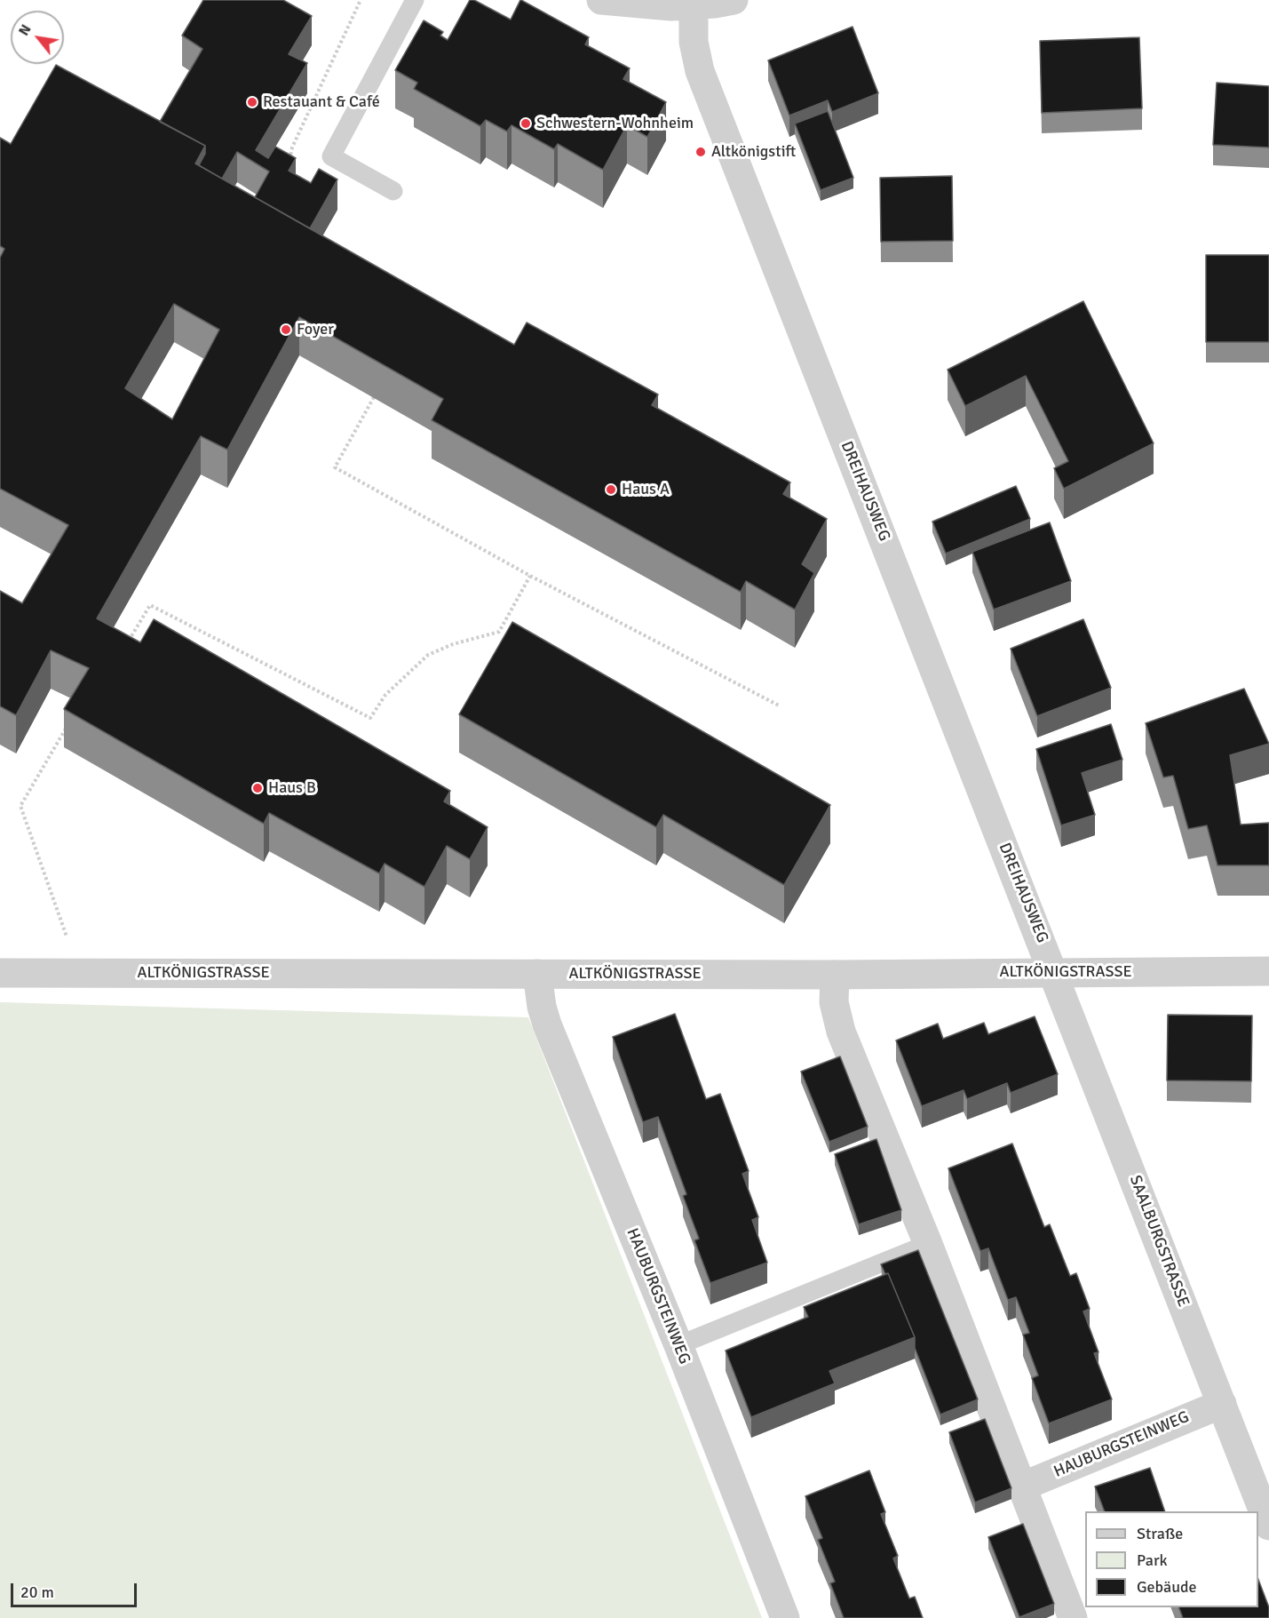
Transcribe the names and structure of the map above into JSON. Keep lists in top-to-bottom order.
{
  "streets": {
    "street": [
      "DREIHAUSWEG",
      "ALTKÖNIGSTRASSE",
      "SAALBURGSTRASSE",
      "HAUBURGSTEINWEG"
    ]
  },
  "crossings": [
    ["DREIHAUSWEG", "ALTKÖNIGSTRASSE"],
    ["DREIHAUSWEG", "SAALBURGSTRASSE"],
    ["ALTKÖNIGSTRASSE", "SAALBURGSTRASSE"],
    ["ALTKÖNIGSTRASSE", "HAUBURGSTEINWEG"],
    ["SAALBURGSTRASSE", "HAUBURGSTEINWEG"]
  ],
  "places": [
    "Restauant & Café",
    "Schwestern-Wohnheim",
    "Altkönigstift",
    "Foyer",
    "Haus A",
    "Haus B"
  ],
  "legend": ["Straße", "Park", "Gebäude"],
  "scale_bar": "20 m",
  "north": "top left"
}
